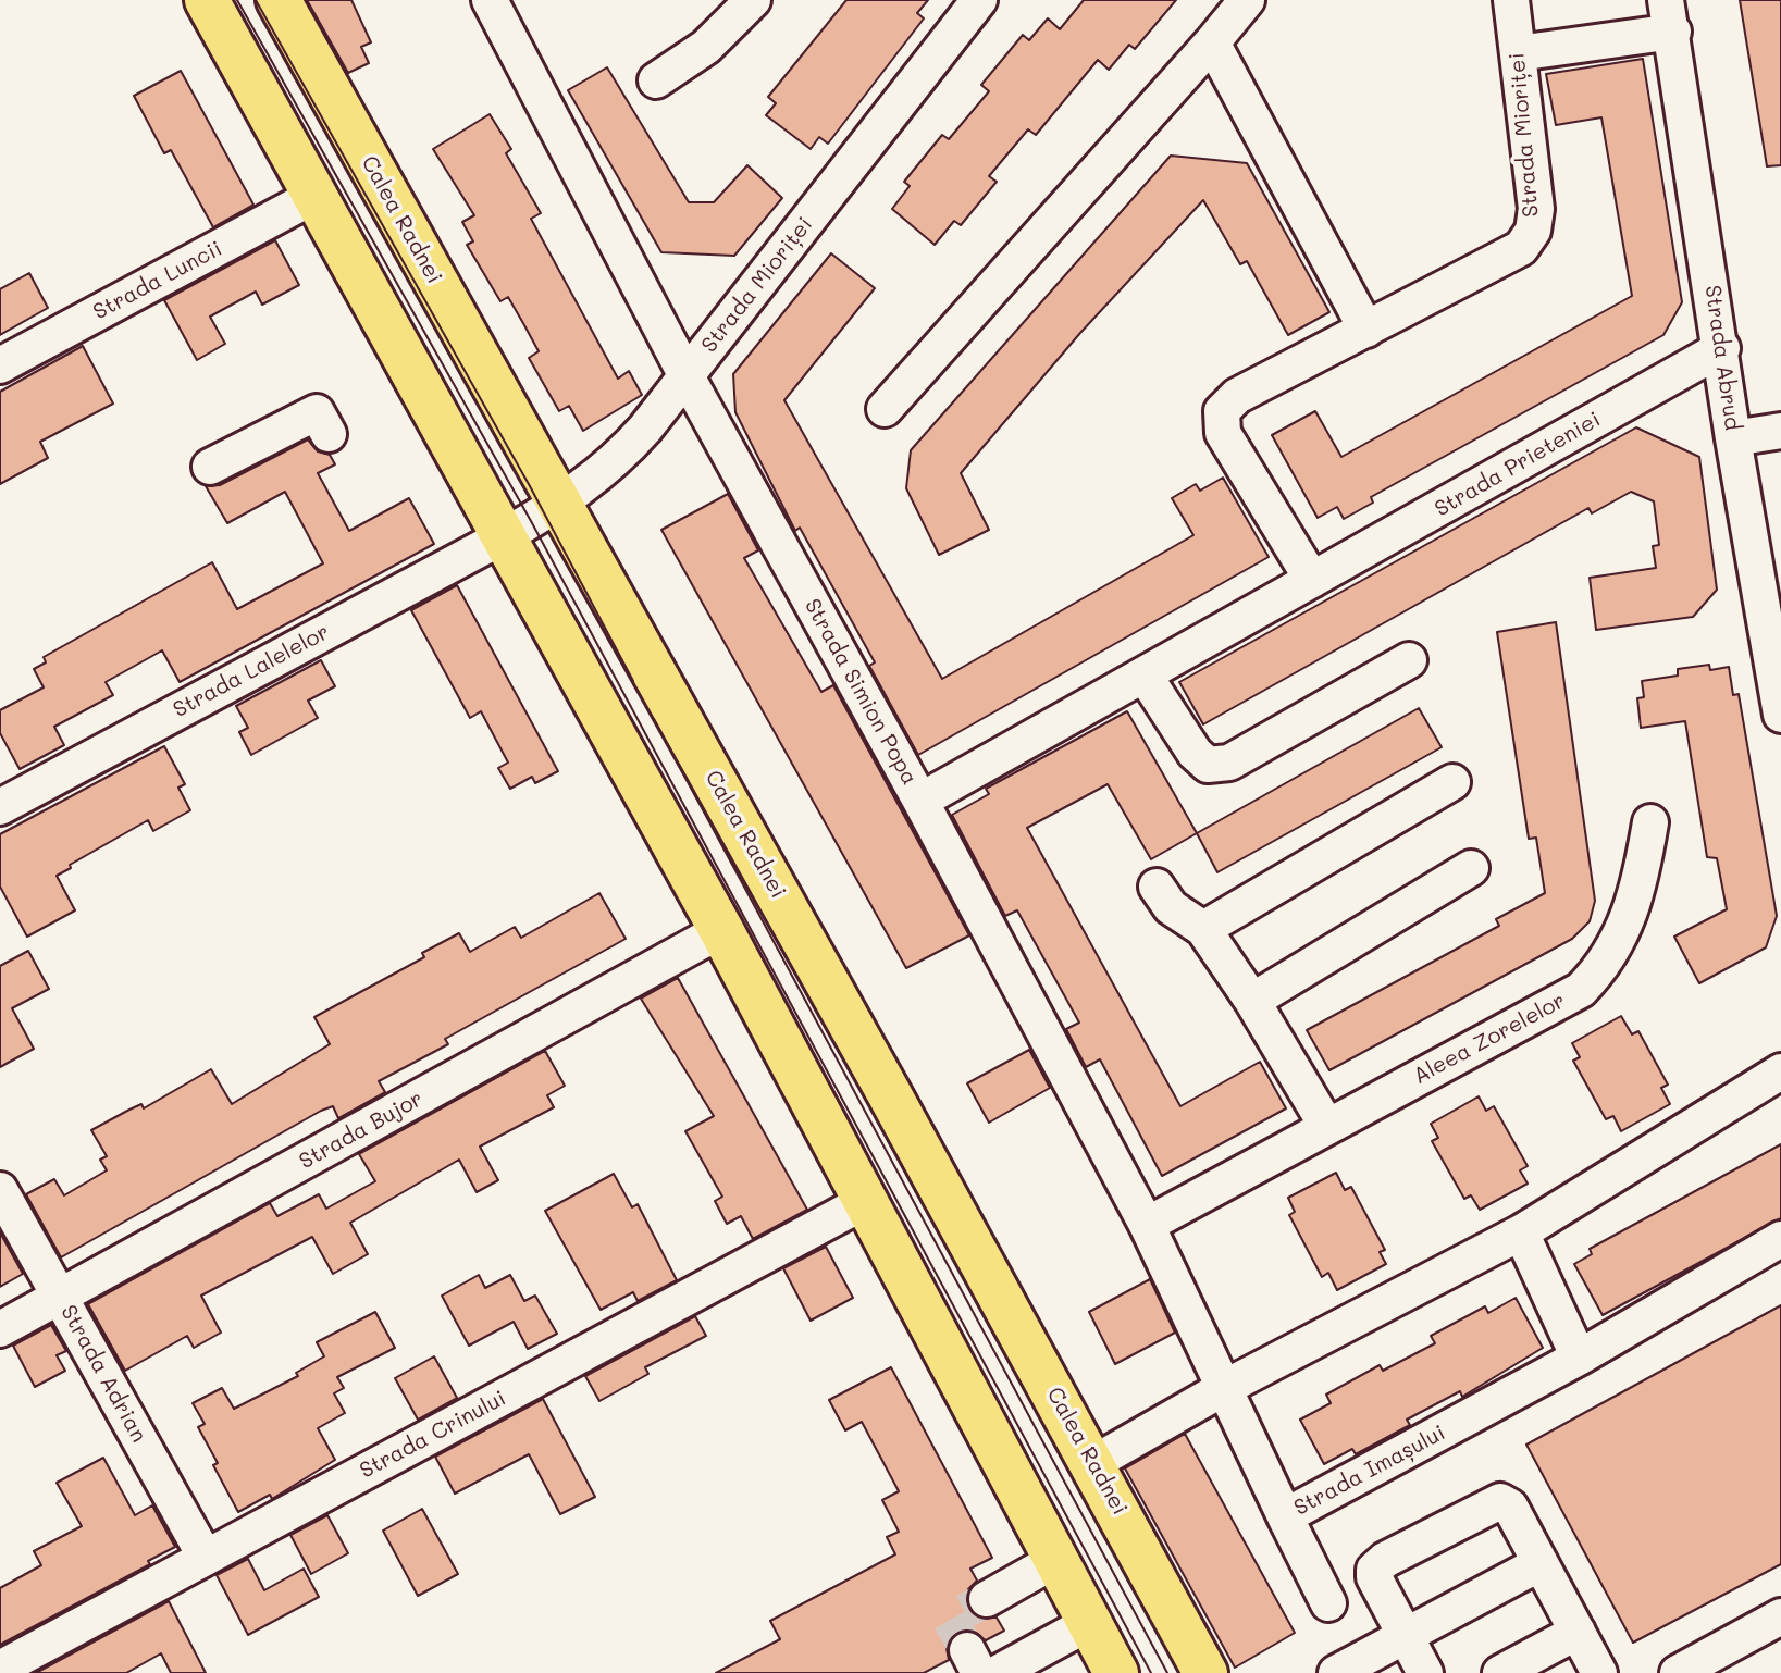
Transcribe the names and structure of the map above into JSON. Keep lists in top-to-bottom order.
{
  "streets": {
    "main road": ["Calea Radnei"],
    "street": [
      "Strada Mioriței",
      "Strada Luncii",
      "Strada Abrud",
      "Strada Prieteniei",
      "Strada Lalelelor",
      "Strada Simion Popa",
      "Aleea Zorelelor",
      "Strada Bujor",
      "Strada Adrian",
      "Strada Crinului",
      "Strada Imașului"
    ]
  },
  "crossings": [
    ["Strada Mioriței", "Calea Radnei"],
    ["Strada Mioriței", "Strada Prieteniei"],
    ["Strada Mioriței", "Strada Lalelelor"],
    ["Strada Mioriței", "Strada Simion Popa"],
    ["Strada Abrud", "Strada Prieteniei"],
    ["Strada Prieteniei", "Strada Simion Popa"],
    ["Strada Simion Popa", "Aleea Zorelelor"],
    ["Strada Simion Popa", "Strada Imașului"],
    ["Strada Bujor", "Strada Adrian"],
    ["Strada Adrian", "Strada Crinului"]
  ]
}
